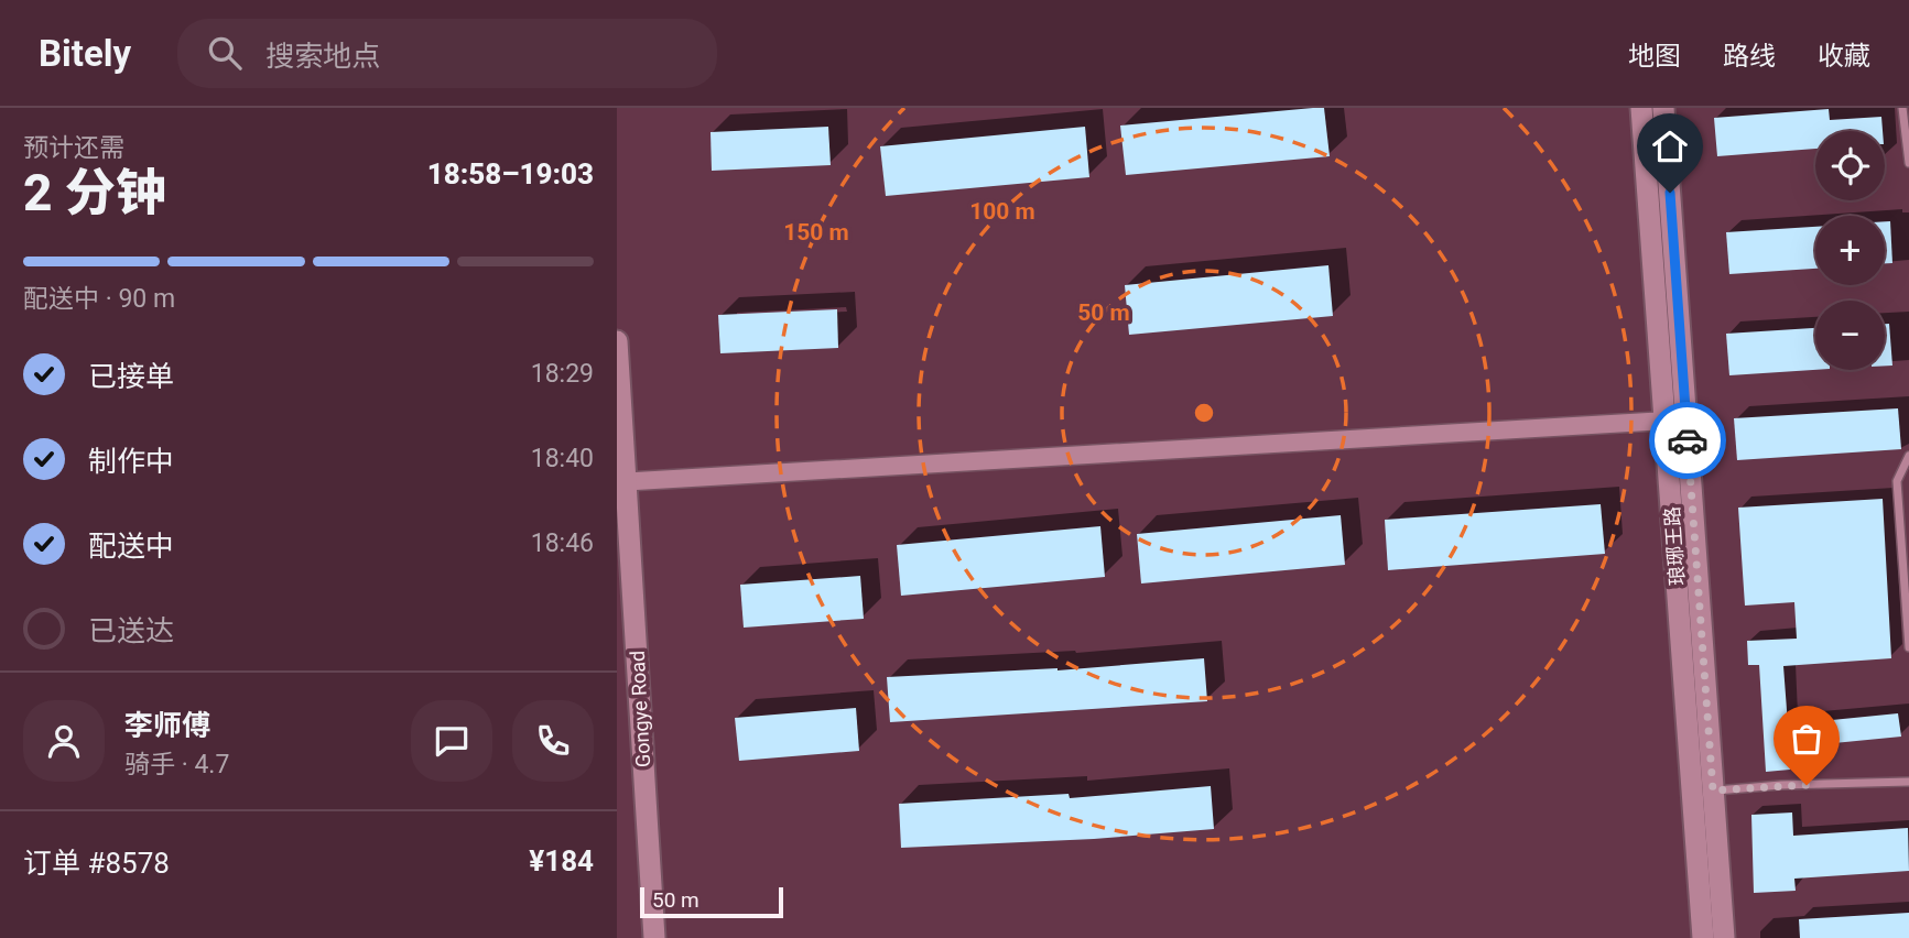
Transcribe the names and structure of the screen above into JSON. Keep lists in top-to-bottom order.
{
  "streets": {
    "main road": ["琅琊王路", "Gongye Road"]
  },
  "scale_bar": "50 m",
  "page": {
    "header": "Bitely",
    "search": "搜索地点",
    "nav": ["地图", "路线", "收藏"],
    "heading": ["2 分钟", "预计还需", "18:58–19:03"],
    "panel": [
      "李师傅",
      "骑手 · 4.7",
      "订单 #8578",
      "¥184"
    ],
    "map_buttons": ["+", "−"],
    "bar": "配送中 · 90 m",
    "list": [
      ["已接单", "18:29"],
      ["制作中", "18:40"],
      ["配送中", "18:46"],
      "已送达"
    ],
    "scale": "50 m"
  },
  "rings": ["100 m", "150 m", "50 m"]
}
